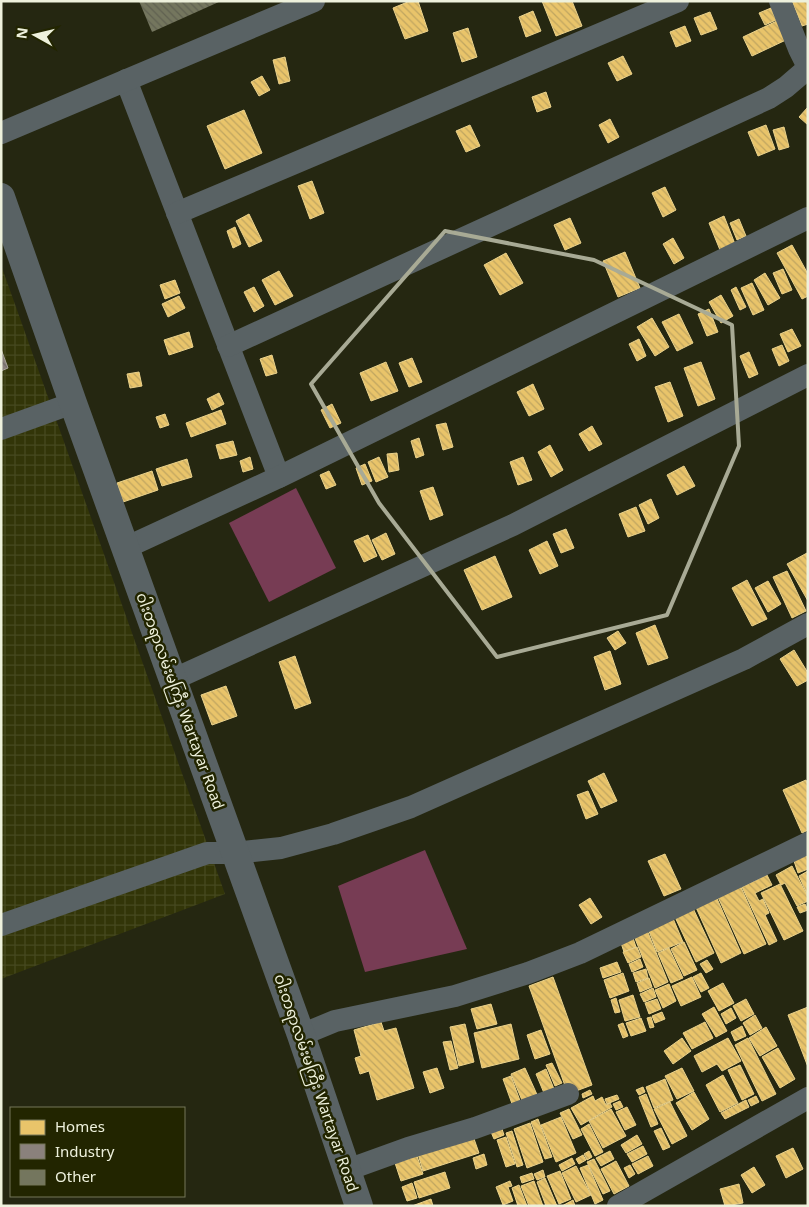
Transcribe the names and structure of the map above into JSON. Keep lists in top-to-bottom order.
{
  "streets": {
    "street": ["ဝါးတရာလမ်းမကြီး Wartayar Road"]
  },
  "legend": ["Homes", "Industry", "Other"],
  "north": "left"
}
